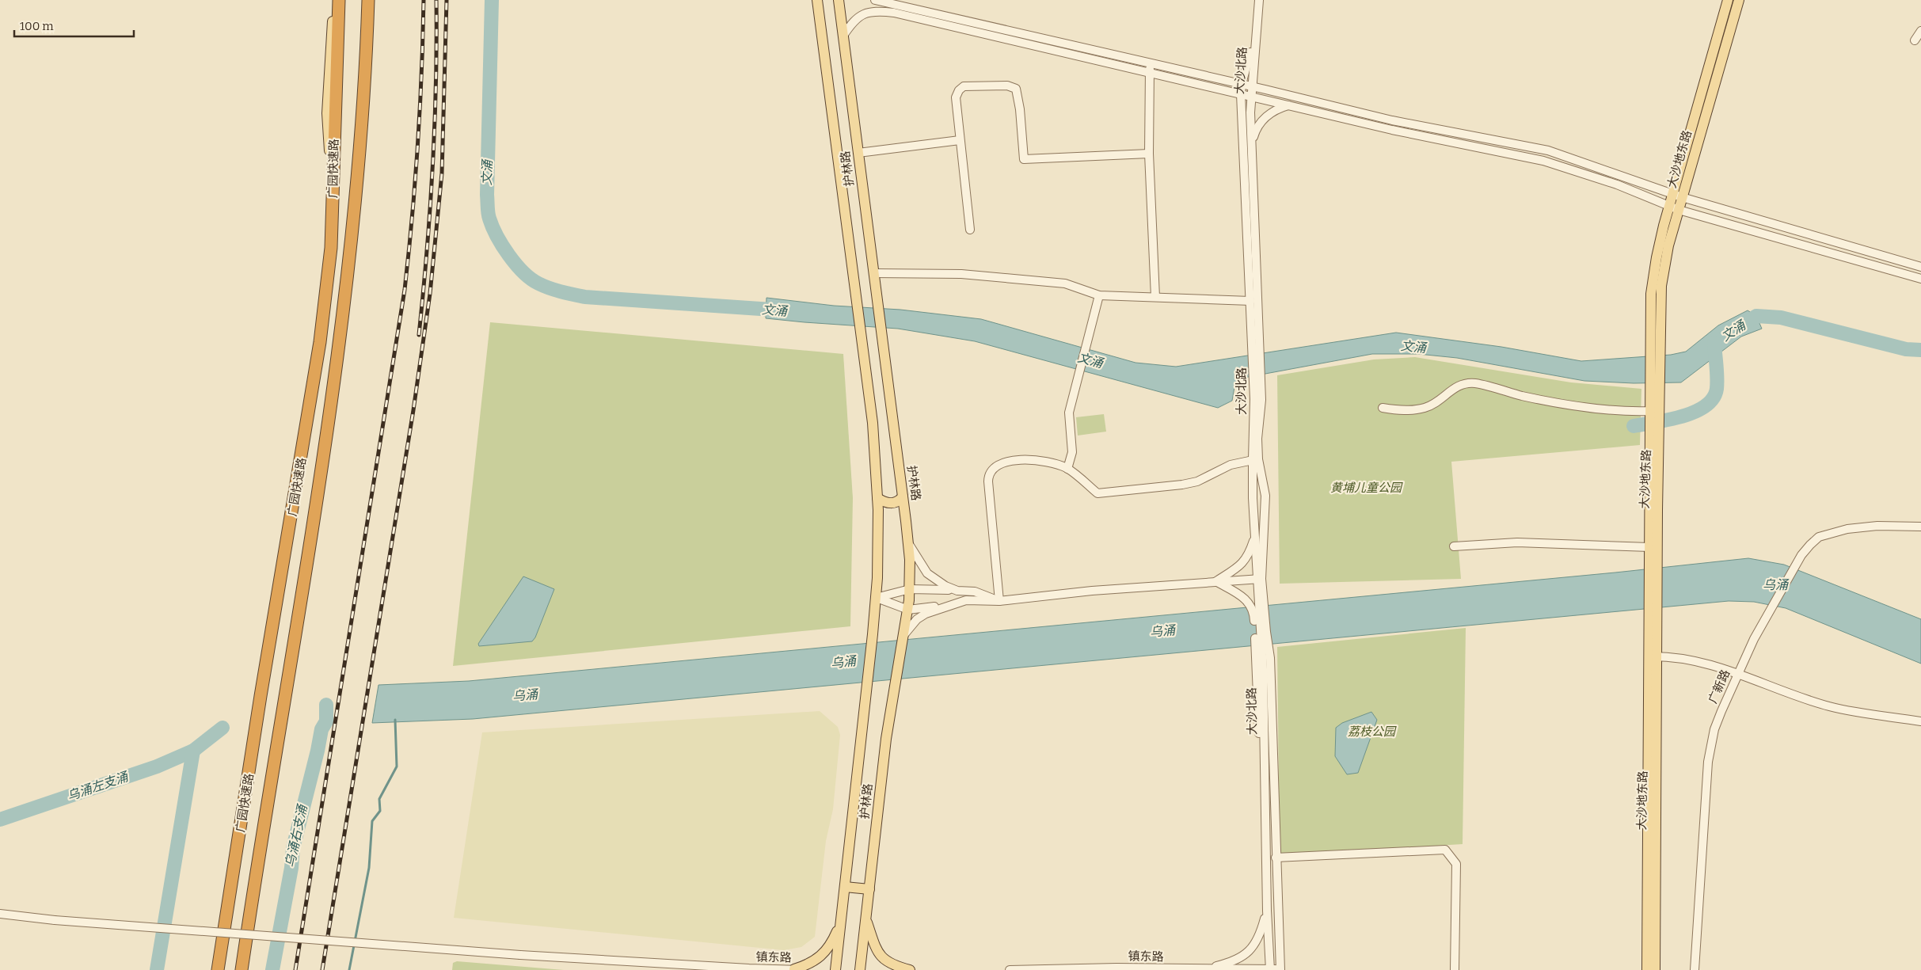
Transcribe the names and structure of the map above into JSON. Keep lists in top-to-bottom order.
{
  "streets": {
    "highway": ["广园快速路"],
    "main road": ["大沙地东路", "护林路"],
    "street": ["大沙北路", "广新路", "镇东路"]
  },
  "crossings": [
    ["大沙北路", "镇东路"]
  ],
  "water": [
    "文涌",
    "乌涌",
    "乌涌左支涌",
    "乌涌右支涌"
  ],
  "parks": ["黄埔儿童公园", "荔枝公园"],
  "scale_bar": "100 m"
}
